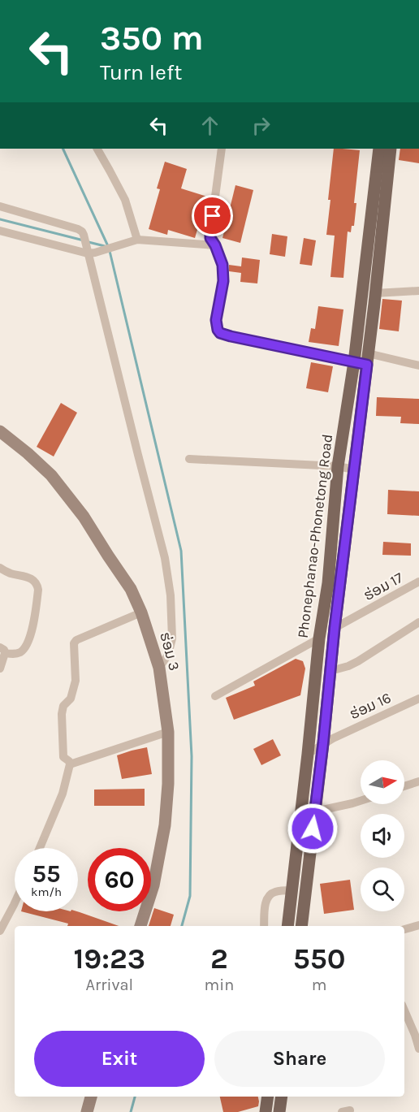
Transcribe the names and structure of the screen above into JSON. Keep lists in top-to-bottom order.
{
  "streets": {
    "main road": ["Phonephanao-Phonetong Road"],
    "street": ["ຮ່ອມ 17", "ຮ່ອມ 3", "ຮ່ອມ 16"]
  },
  "crossings": [
    ["Phonephanao-Phonetong Road", "ຮ່ອມ 17"],
    ["Phonephanao-Phonetong Road", "ຮ່ອມ 16"]
  ],
  "north": "right",
  "page": {
    "turn": ["350 m", "Turn left"],
    "speed": "55 km/h",
    "limit": "60",
    "eta": [
      "19:23",
      "Arrival",
      "2",
      "min",
      "550",
      "m"
    ],
    "buttons": ["Exit", "Share"]
  }
}
